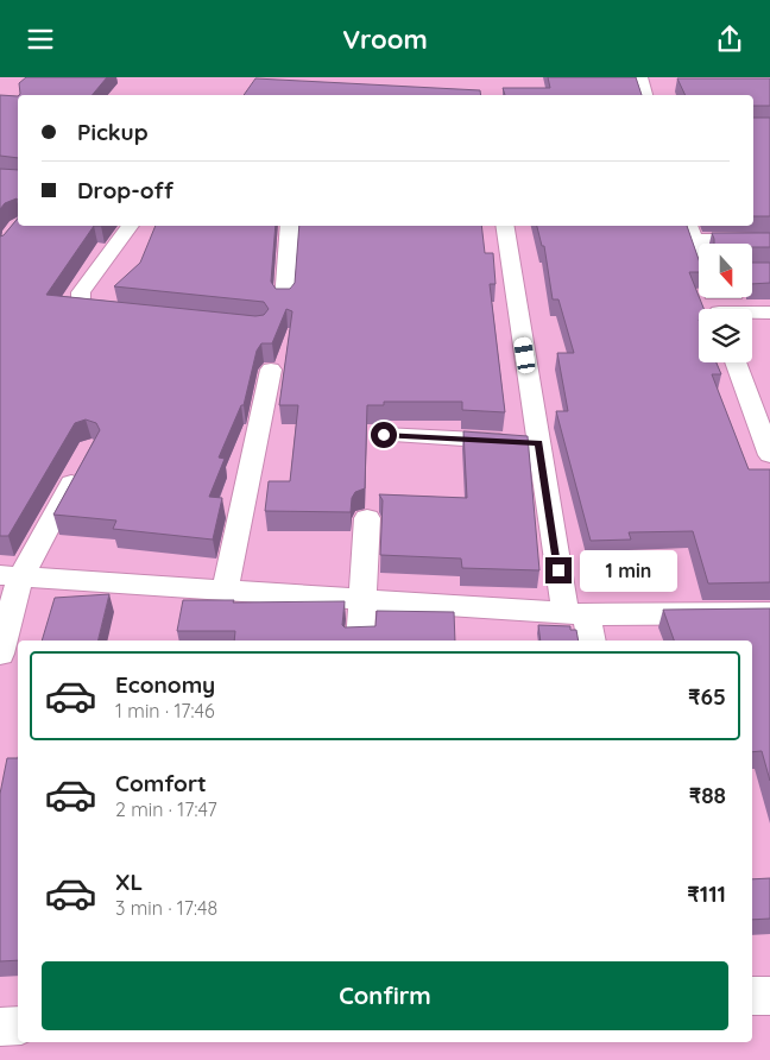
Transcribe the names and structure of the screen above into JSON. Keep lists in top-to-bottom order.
{
  "north": "bottom",
  "page": {
    "header": "Vroom",
    "banner": ["Pickup", "Drop-off"],
    "bubble": "1 min",
    "list": [
      {
        "name": "Economy",
        "note": "1 min · 17:46",
        "value": "₹65"
      },
      {
        "name": "Comfort",
        "note": "2 min · 17:47",
        "value": "₹88"
      },
      {
        "name": "XL",
        "note": "3 min · 17:48",
        "value": "₹111"
      }
    ],
    "buttons": "Confirm"
  }
}
